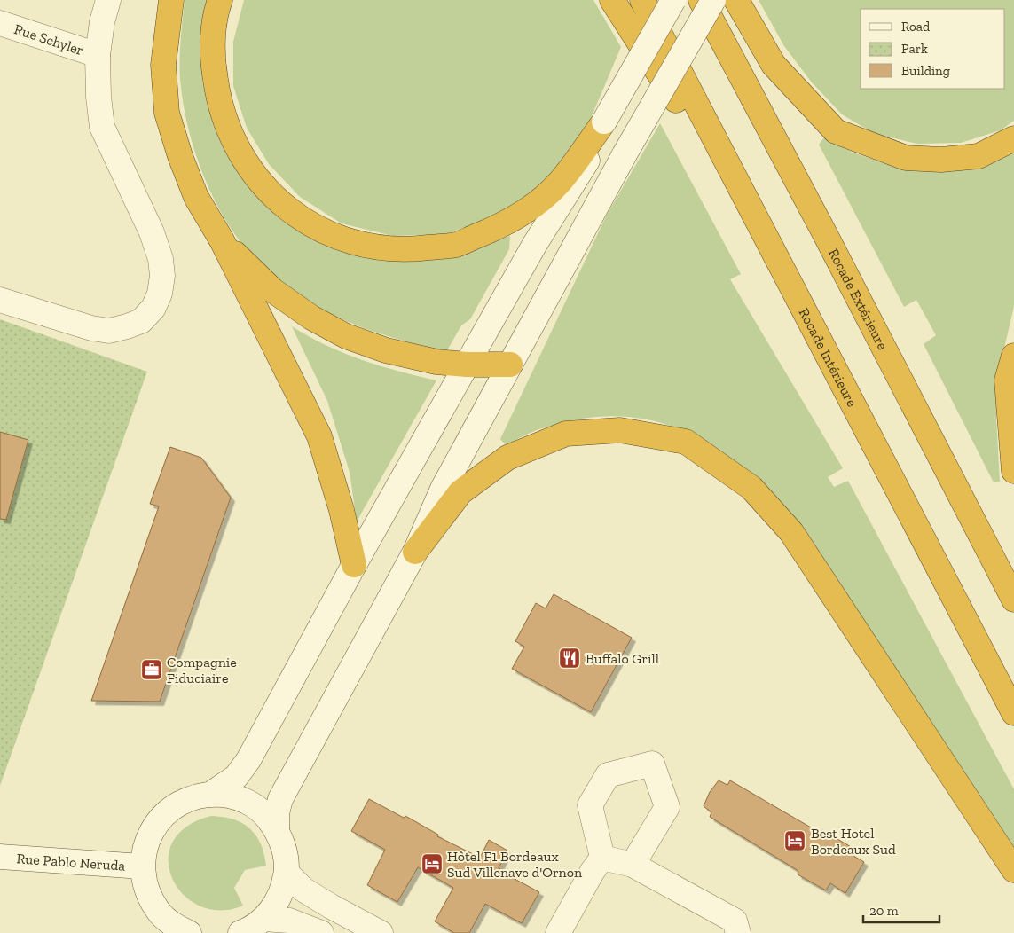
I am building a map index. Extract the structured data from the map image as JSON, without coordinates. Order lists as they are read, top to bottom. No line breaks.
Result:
{"streets":{"highway":["Rocade Extérieure","Rocade Intérieure"],"main road":["Rue Schyler","Rue Pablo Neruda"]},"places":{"restaurant":["Buffalo Grill"],"office":["Compagnie Fiduciaire"],"hotel":["Best Hotel Bordeaux Sud","Hôtel F1 Bordeaux Sud Villenave d'Ornon"]},"legend":["Road","Park","Building"],"scale_bar":"20 m"}
